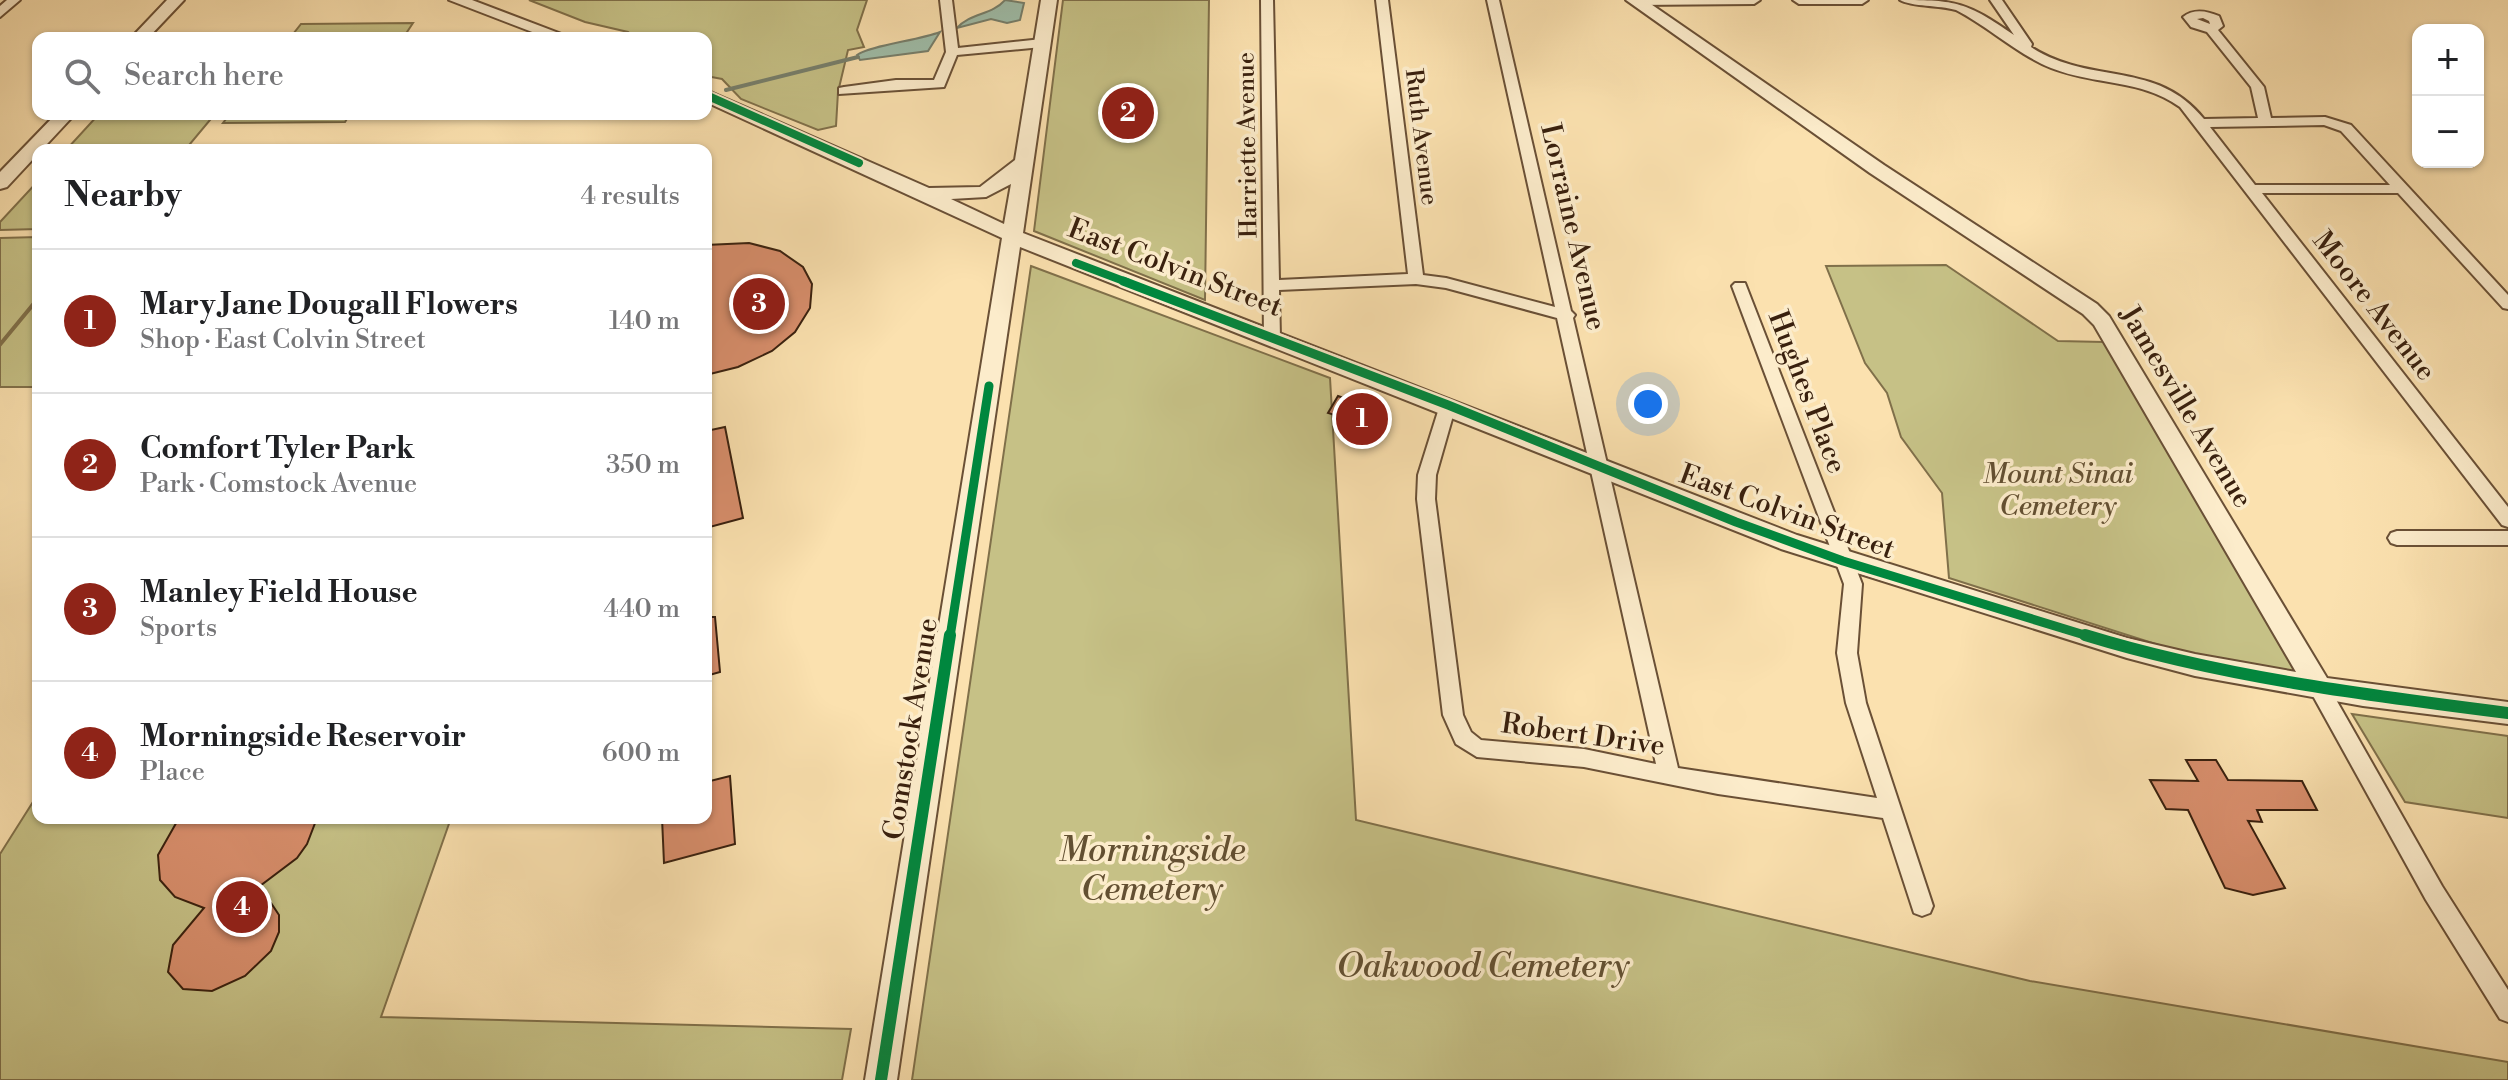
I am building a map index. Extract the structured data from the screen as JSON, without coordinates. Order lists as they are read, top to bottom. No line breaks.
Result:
{"streets":{"street":["Ruth Avenue","Harriette Avenue","Lorraine Avenue","East Colvin Street","Moore Avenue","Hughes Place","Jamesville Avenue","Comstock Avenue","Robert Drive"]},"crossings":[["Harriette Avenue","East Colvin Street"],["Lorraine Avenue","East Colvin Street"],["Lorraine Avenue","Robert Drive"],["East Colvin Street","Hughes Place"],["East Colvin Street","Jamesville Avenue"],["East Colvin Street","Comstock Avenue"],["East Colvin Street","Robert Drive"],["Hughes Place","Robert Drive"]],"parks":["Mount Sinai Cemetery","Morningside Cemetery","Oakwood Cemetery"],"page":{"map_buttons":["+","−"],"search":"Search here","pins":["2","3","1","4"],"heading":["Nearby","4 results"],"list":[{"mark":"1","name":"Mary Jane Dougall Flowers","note":"Shop · East Colvin Street","value":"140 m"},{"mark":"2","name":"Comfort Tyler Park","note":"Park · Comstock Avenue","value":"350 m"},{"mark":"3","name":"Manley Field House","note":"Sports","value":"440 m"},{"mark":"4","name":"Morningside Reservoir","note":"Place","value":"600 m"}]}}
